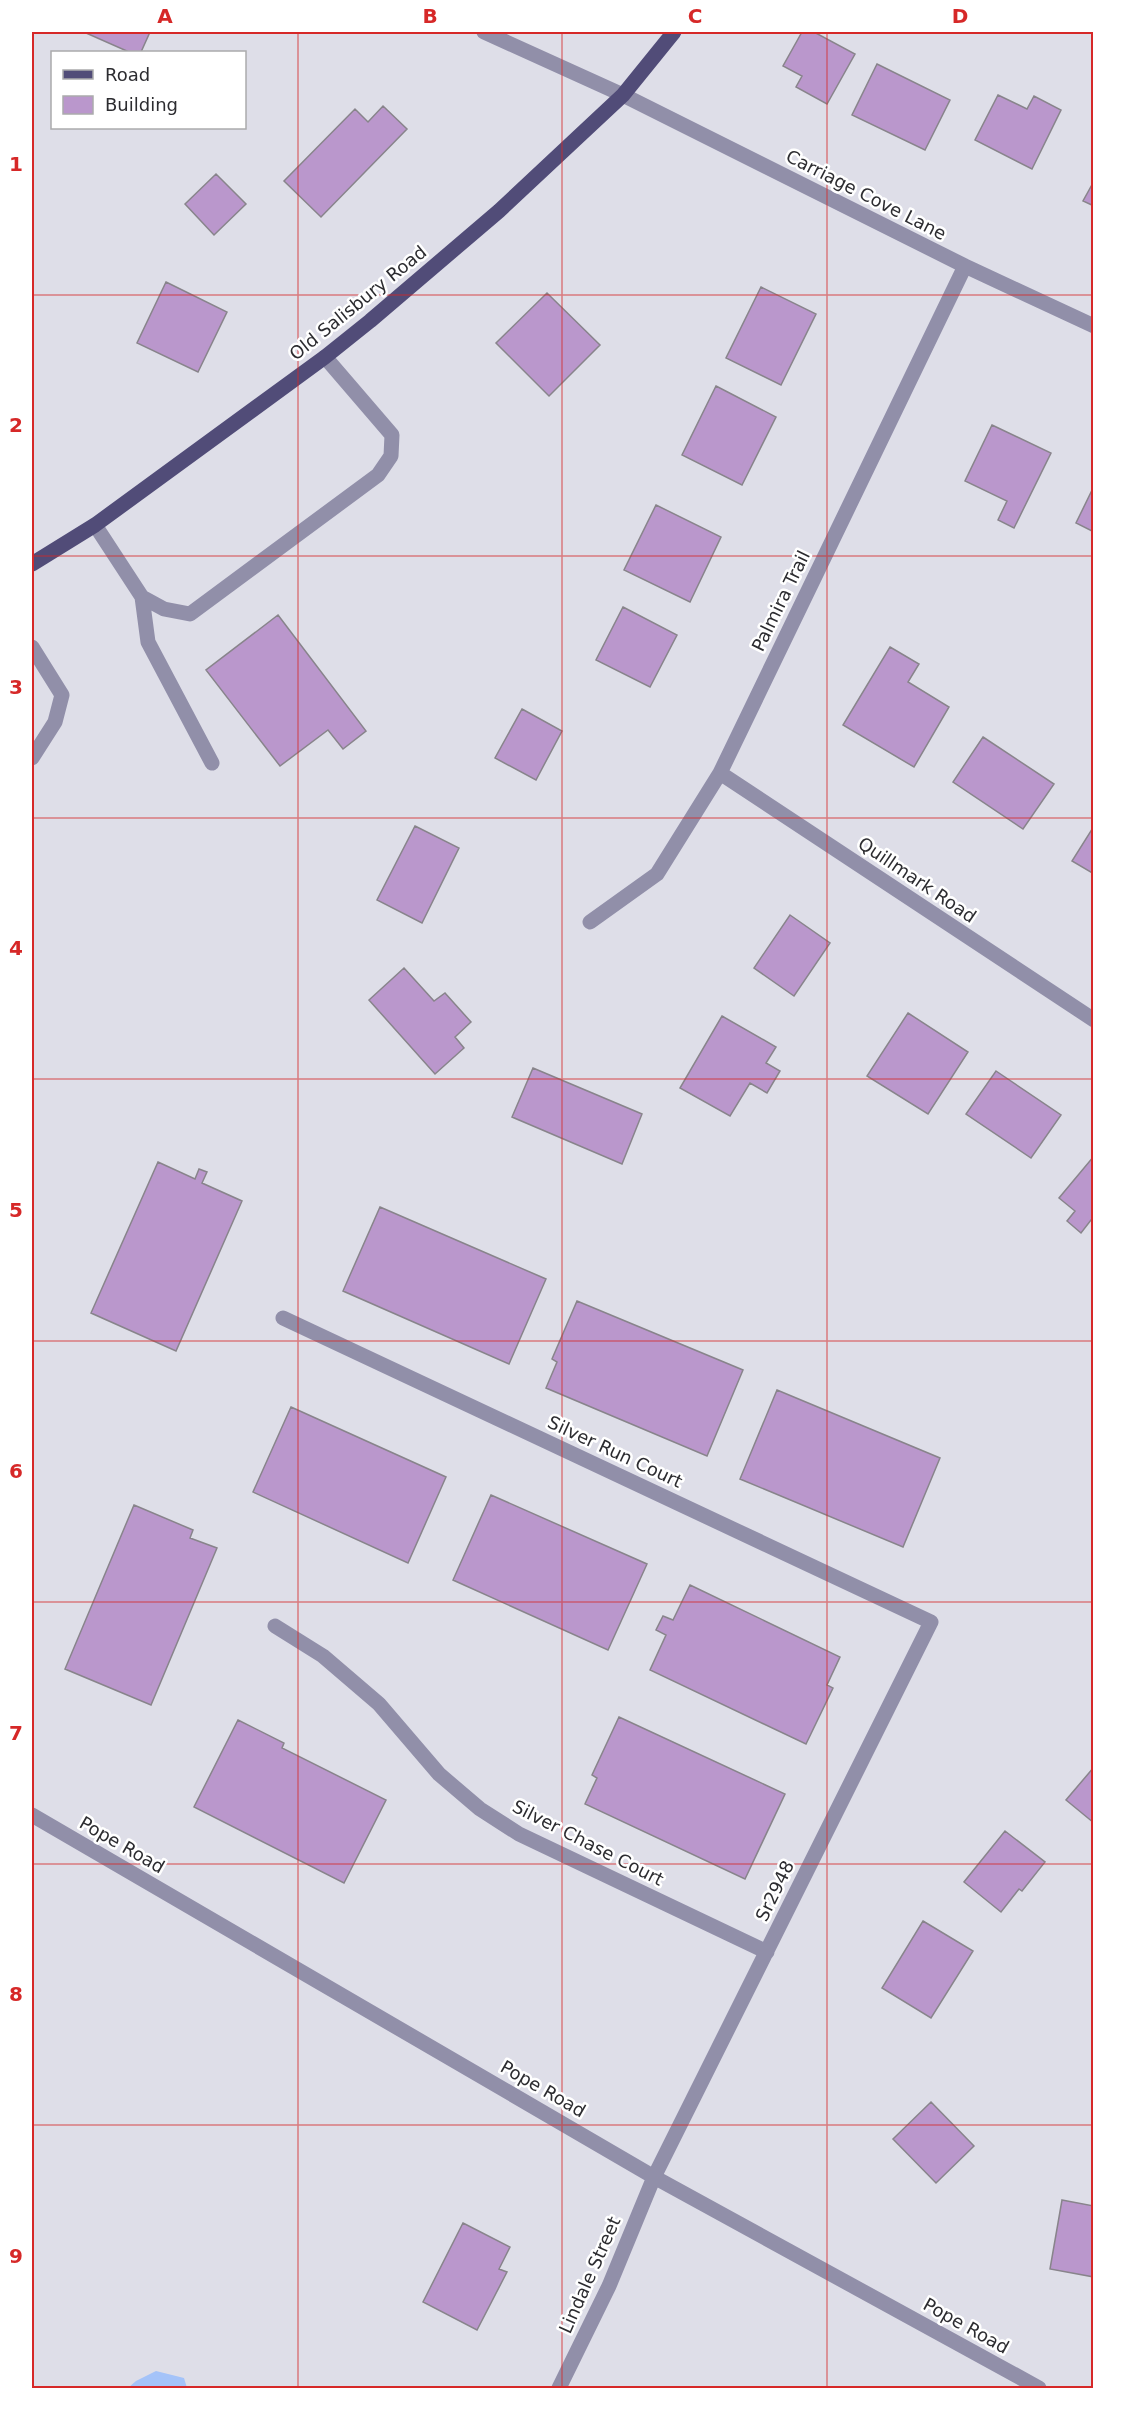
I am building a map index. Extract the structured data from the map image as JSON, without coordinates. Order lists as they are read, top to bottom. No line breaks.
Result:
{"streets":{"main road":["Old Salisbury Road"],"street":["Carriage Cove Lane","Palmira Trail","Quillmark Road","Silver Run Court","Silver Chase Court","Pope Road","Sr2948","Lindale Street"]},"crossings":[["Carriage Cove Lane","Old Salisbury Road"],["Carriage Cove Lane","Palmira Trail"],["Palmira Trail","Quillmark Road"],["Silver Run Court","Sr2948"],["Silver Chase Court","Sr2948"],["Pope Road","Sr2948"],["Pope Road","Lindale Street"],["Sr2948","Lindale Street"]],"legend":["Road","Building"],"grid":{"columns":["A","B","C","D"],"rows":["1","2","3","4","5","6","7","8","9"]}}
